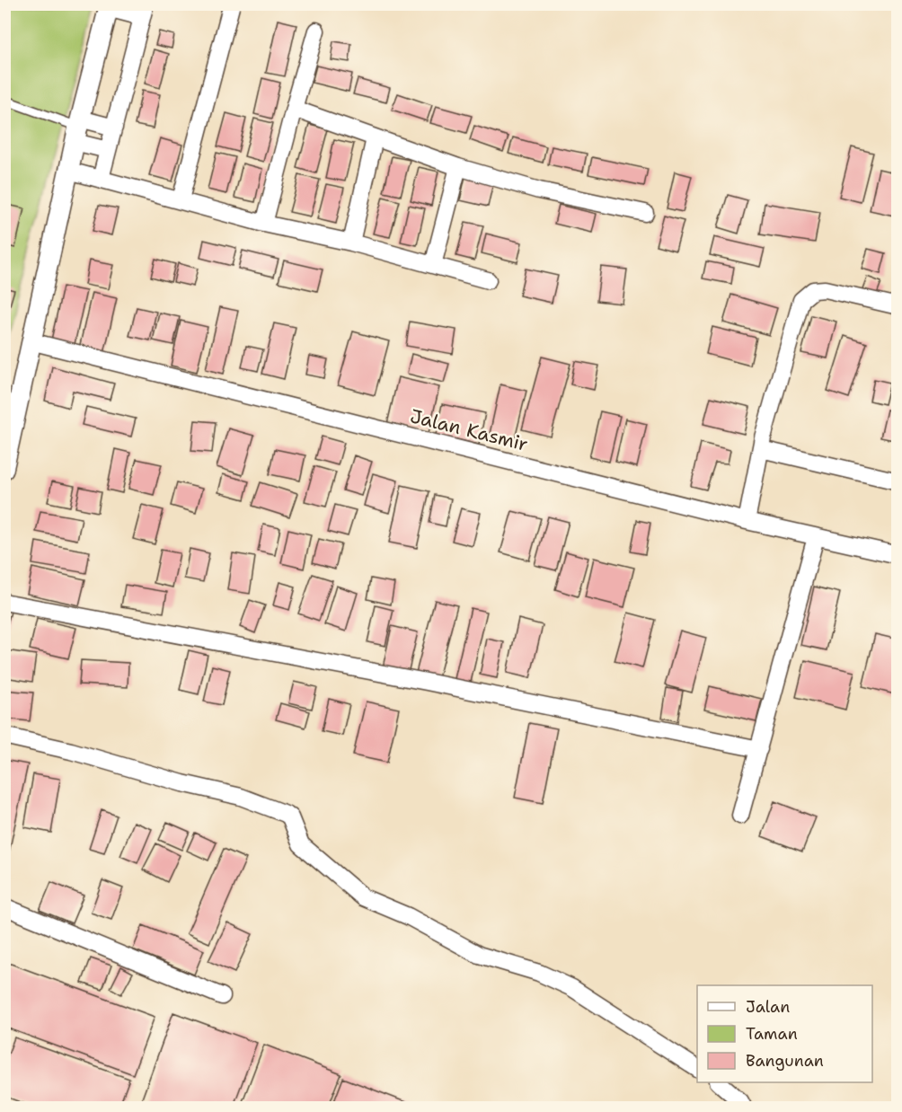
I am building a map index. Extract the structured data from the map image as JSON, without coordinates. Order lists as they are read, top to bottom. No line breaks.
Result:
{"streets":{"street":["Jalan Kasmir"]},"legend":["Jalan","Taman","Bangunan"]}
